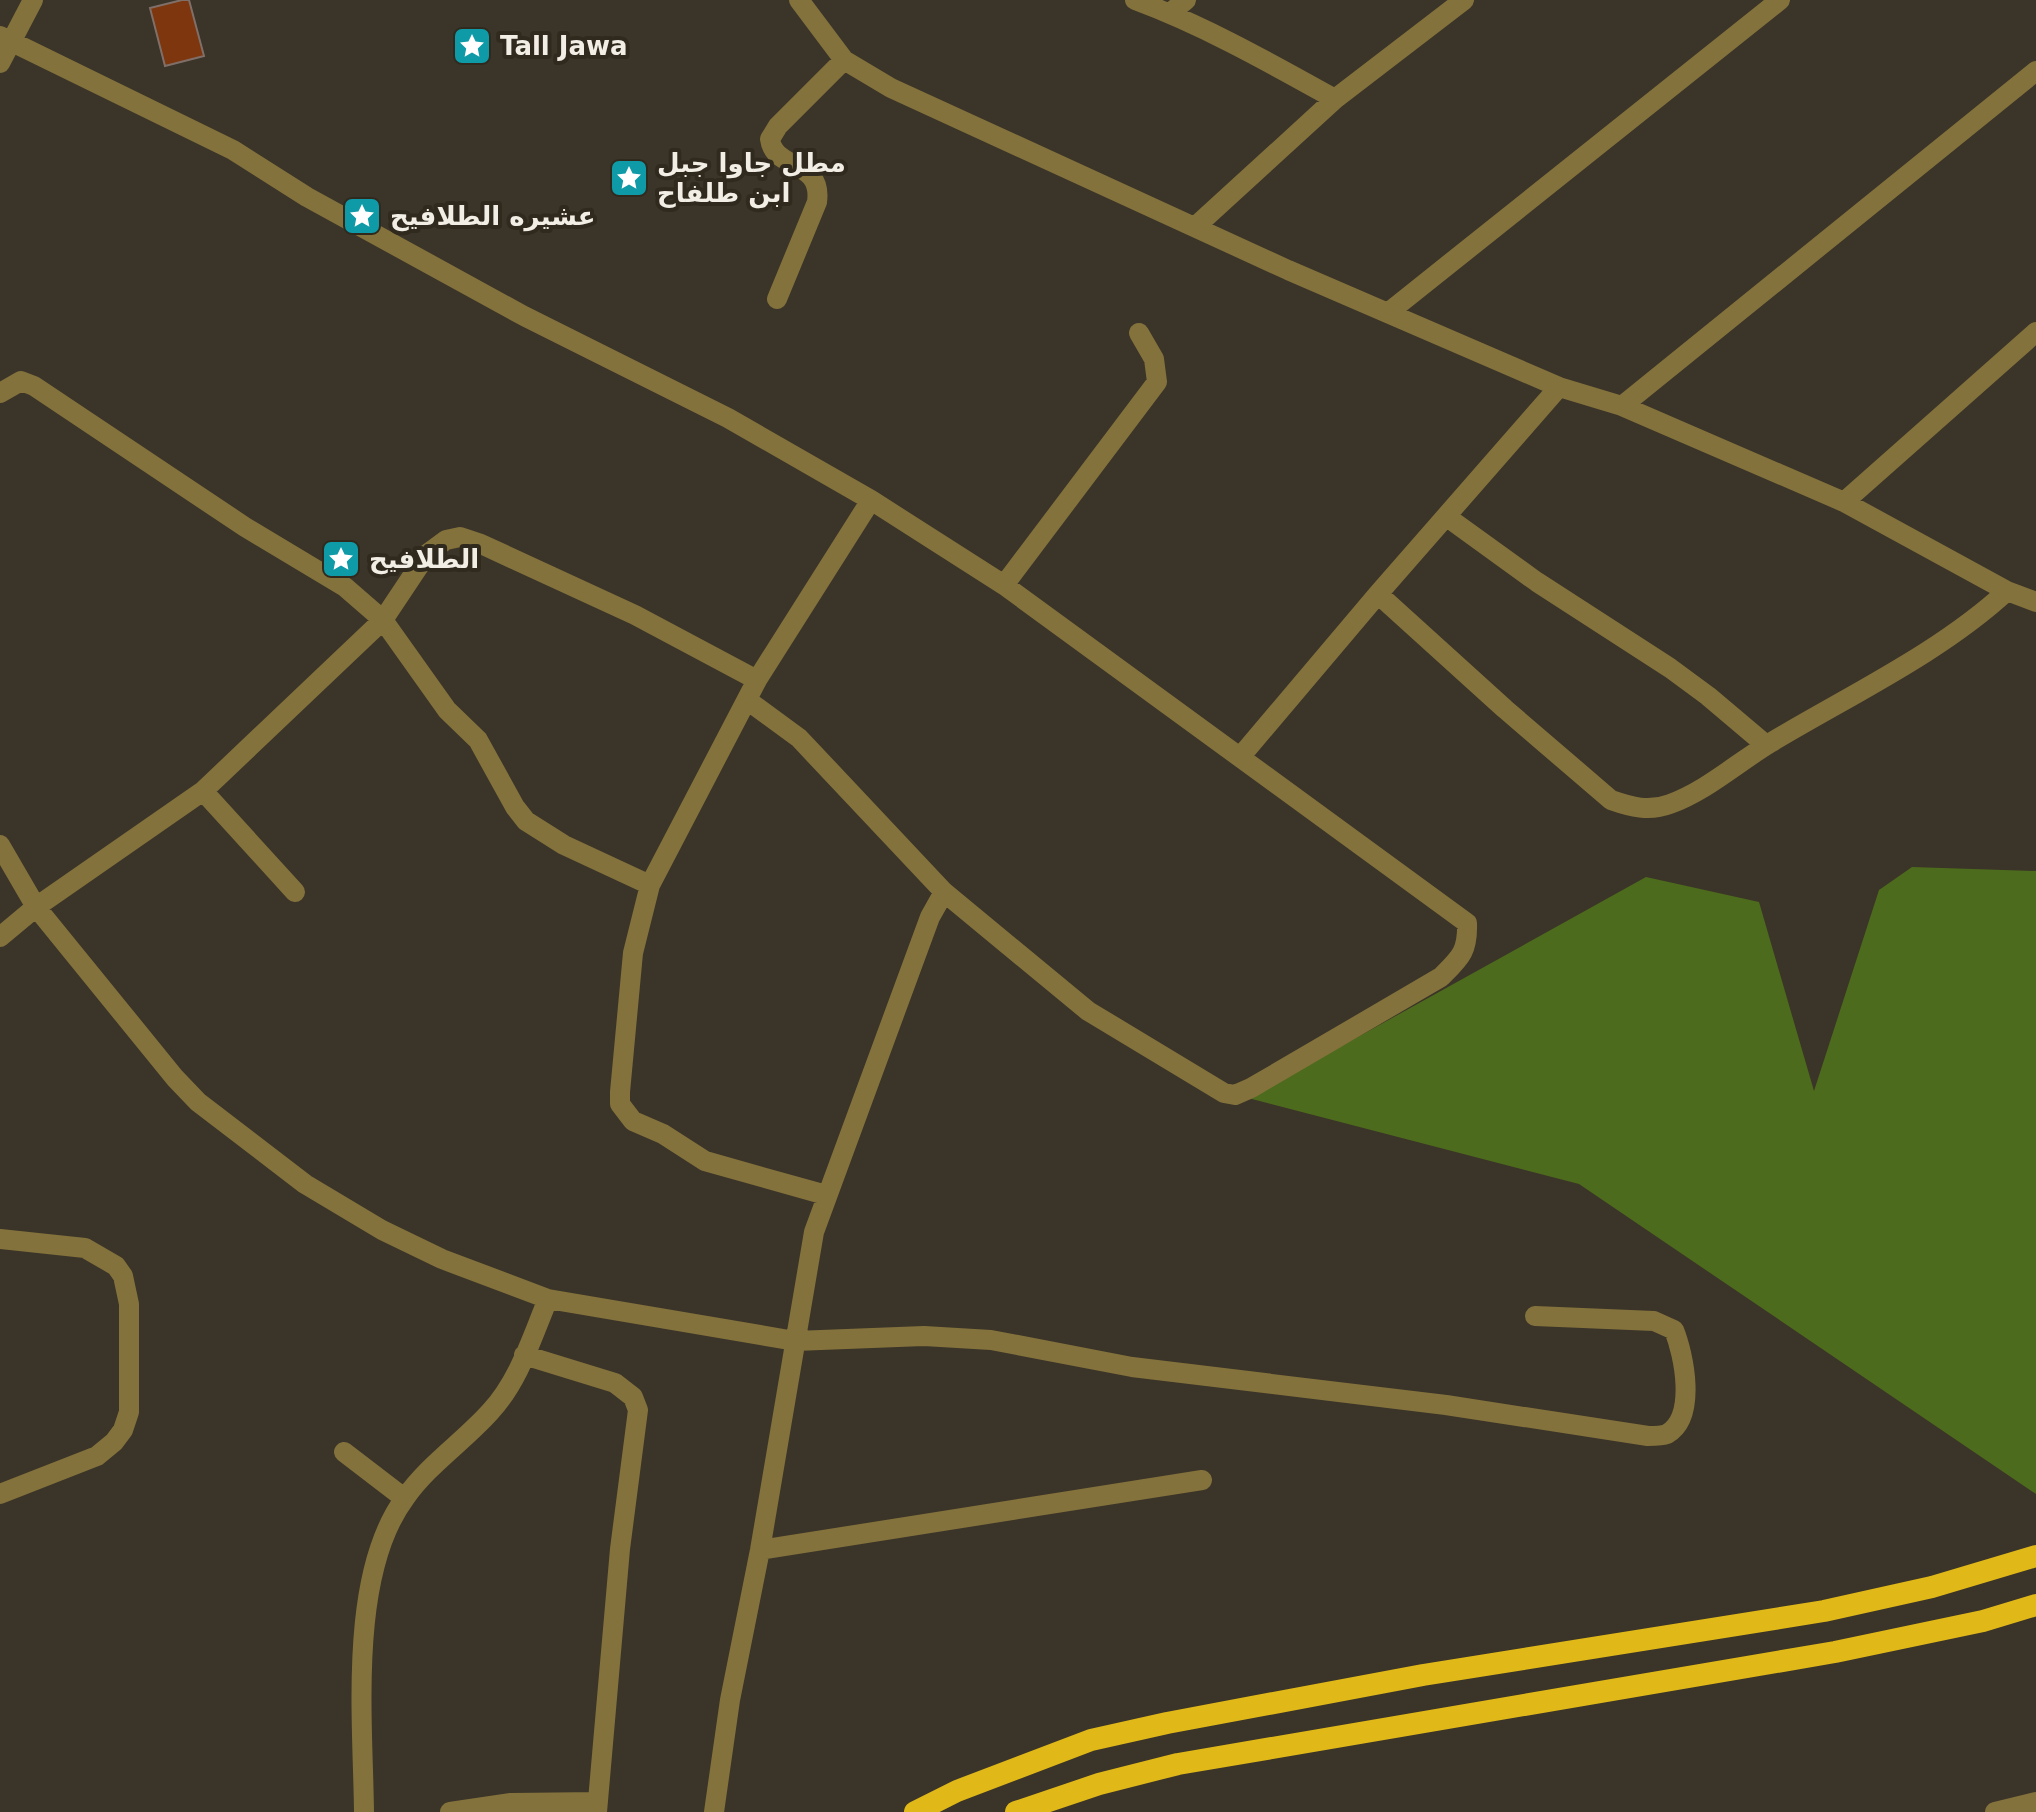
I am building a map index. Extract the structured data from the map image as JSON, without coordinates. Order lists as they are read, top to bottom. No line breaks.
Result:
{"places":{"place":["Tall Jawa","مطل جاوا جبل ابن طلفاح","عشيره الطلافيح","الطلافيح"]}}
